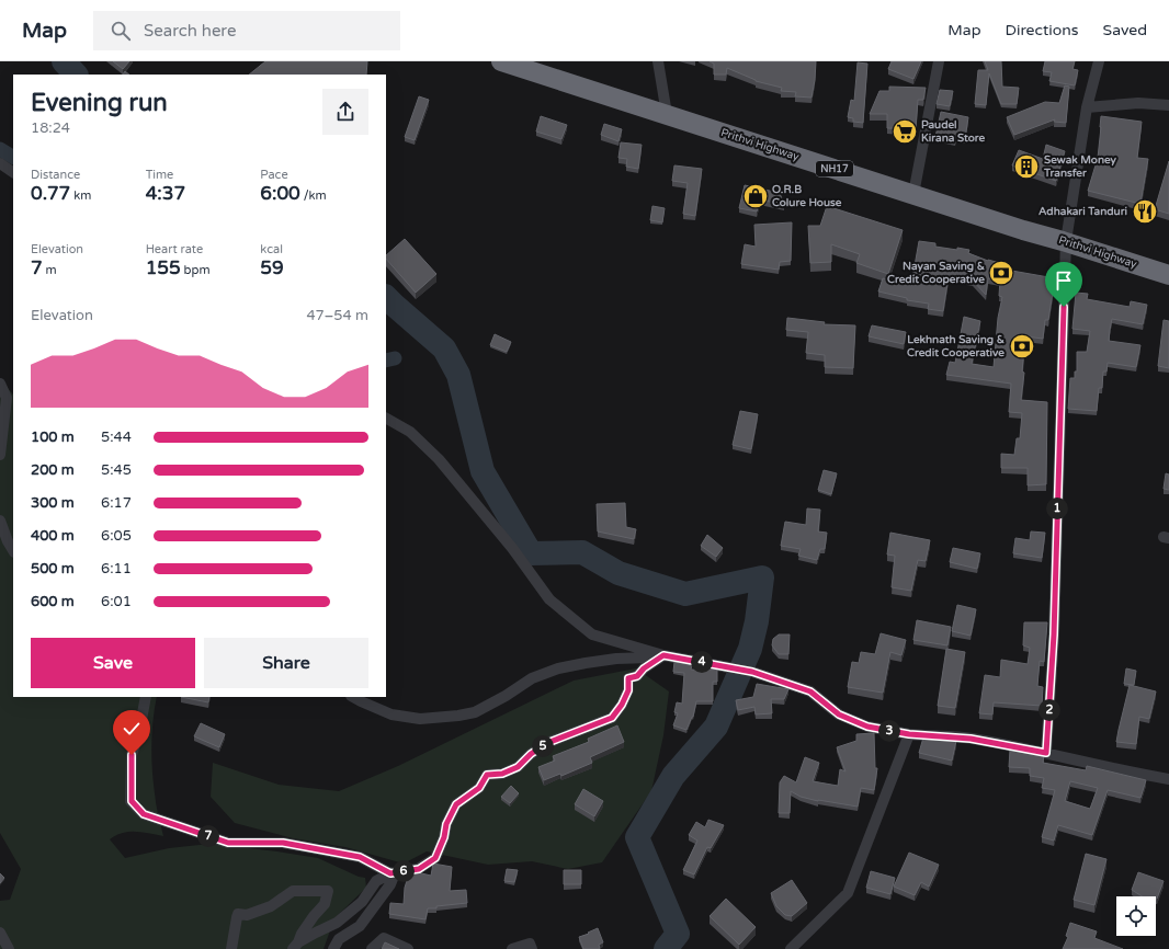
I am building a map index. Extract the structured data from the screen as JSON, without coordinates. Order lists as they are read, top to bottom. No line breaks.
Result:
{"streets":{"highway":["Prithvi Highway","NH17"]},"places":{"supermarket":["Paudel Kirana Store"],"building":["Sewak Money Transfer"],"shop":["O.R.B Colure House"],"restaurant":["Adhakari Tanduri"],"bank":["Nayan Saving & Credit Cooperative","Lekhnath Saving & Credit Cooperative"]},"page":{"header":"Map","search":"Search here","nav":["Map","Directions","Saved"],"heading":["Evening run","18:24"],"stats":[["Distance","0.77 km"],["Time","4:37"],["Pace","6:00 /km"],["Elevation","7 m"],["Heart rate","155 bpm"],["kcal","59"]],"chart":["Elevation","47–54 m"],"list":[{"name":"100 m","note":"5:44"},{"name":"200 m","note":"5:45"},{"name":"300 m","note":"6:17"},{"name":"400 m","note":"6:05"},{"name":"500 m","note":"6:11"},{"name":"600 m","note":"6:01"}],"pins":["1","4","2","3","5","7","6"],"buttons":["Save","Share"]}}
